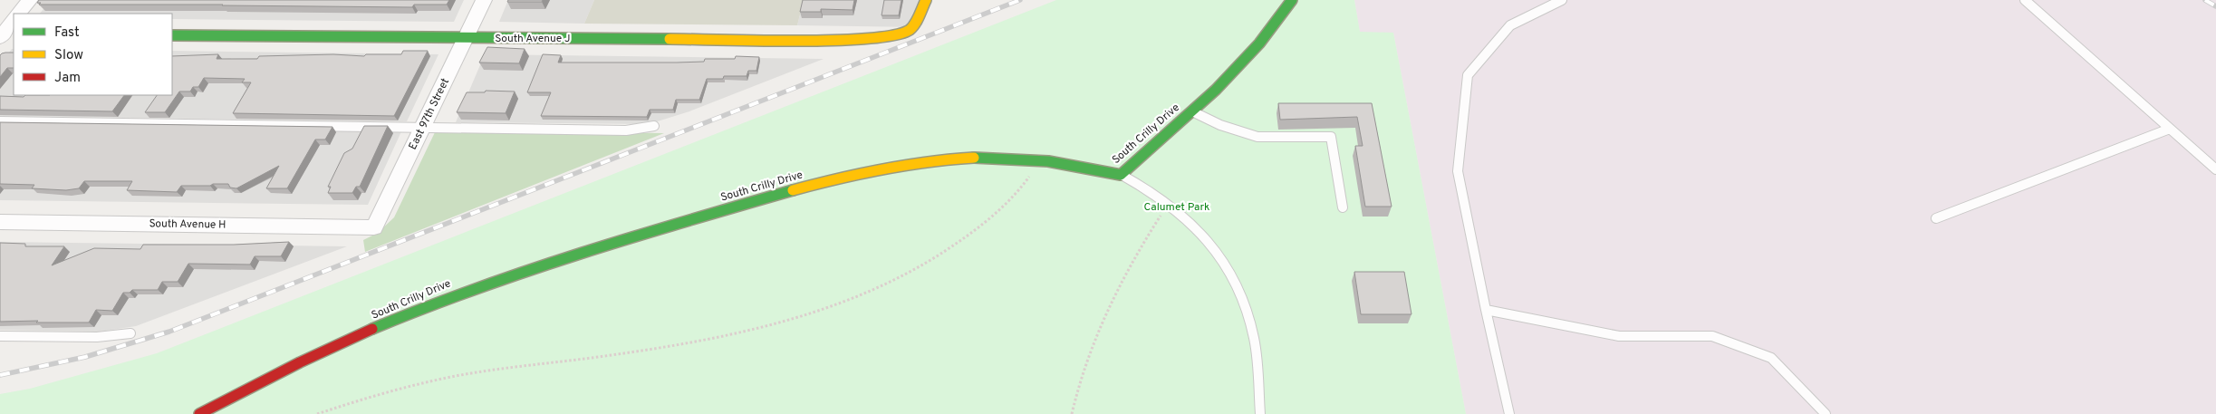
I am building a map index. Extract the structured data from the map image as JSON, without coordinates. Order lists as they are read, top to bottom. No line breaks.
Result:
{"streets":{"street":["South Avenue J","East 97th Street","South Crilly Drive","South Avenue H"]},"crossings":[["South Avenue J","East 97th Street"],["East 97th Street","South Avenue H"]],"parks":["Calumet Park"],"legend":["Fast","Slow","Jam"]}
